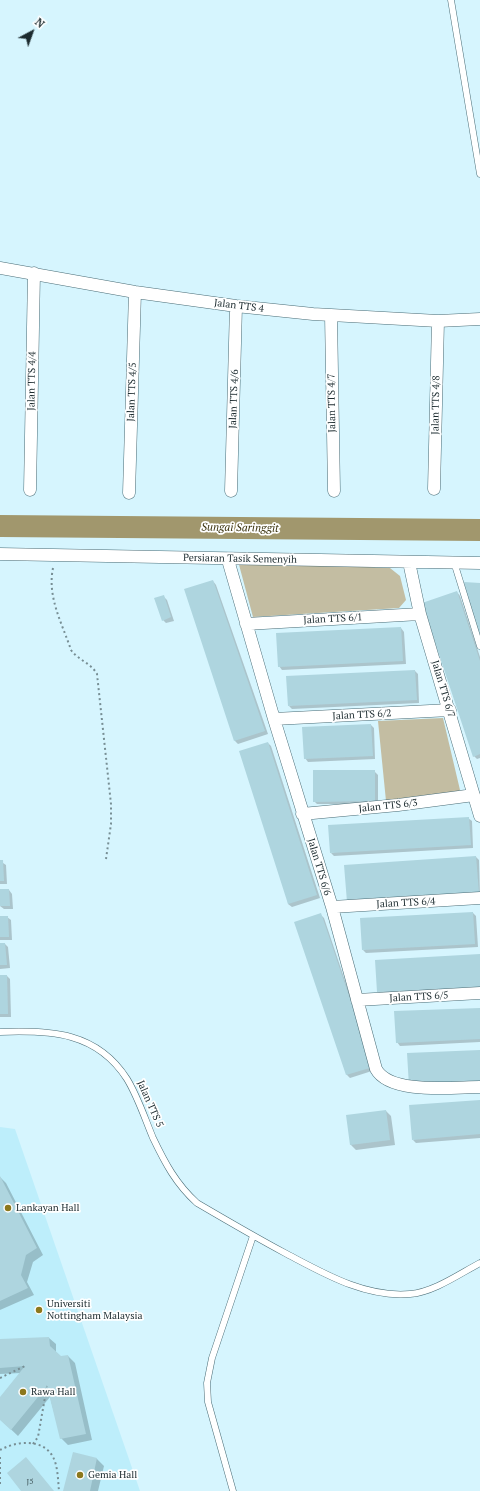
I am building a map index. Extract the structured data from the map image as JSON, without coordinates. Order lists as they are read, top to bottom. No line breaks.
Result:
{"streets":{"street":["Jalan TTS 4","Jalan TTS 4/4","Jalan TTS 4/5","Jalan TTS 4/6","Jalan TTS 4/7","Jalan TTS 4/8","Persiaran Tasik Semenyih","Jalan TTS 6/1","Jalan TTS 6/7","Jalan TTS 6/2","Jalan TTS 6/3","Jalan TTS 6/6","Jalan TTS 6/4","Jalan TTS 6/5"],"lane":["Jalan TTS 5"]},"crossings":[["Jalan TTS 4","Jalan TTS 4/4"],["Jalan TTS 4","Jalan TTS 4/5"],["Jalan TTS 4","Jalan TTS 4/6"],["Jalan TTS 4","Jalan TTS 4/7"],["Jalan TTS 4","Jalan TTS 4/8"],["Persiaran Tasik Semenyih","Jalan TTS 6/7"],["Persiaran Tasik Semenyih","Jalan TTS 6/6"],["Jalan TTS 6/1","Jalan TTS 6/7"],["Jalan TTS 6/1","Jalan TTS 6/6"],["Jalan TTS 6/7","Jalan TTS 6/2"],["Jalan TTS 6/7","Jalan TTS 6/3"],["Jalan TTS 6/2","Jalan TTS 6/6"],["Jalan TTS 6/3","Jalan TTS 6/6"],["Jalan TTS 6/6","Jalan TTS 6/4"],["Jalan TTS 6/6","Jalan TTS 6/5"]],"water":["Sungai Saringgit"],"places":["Lankayan Hall","Universiti Nottingham Malaysia","Rawa Hall","Gemia Hall"],"house_numbers":["J5"],"north":"top right"}
